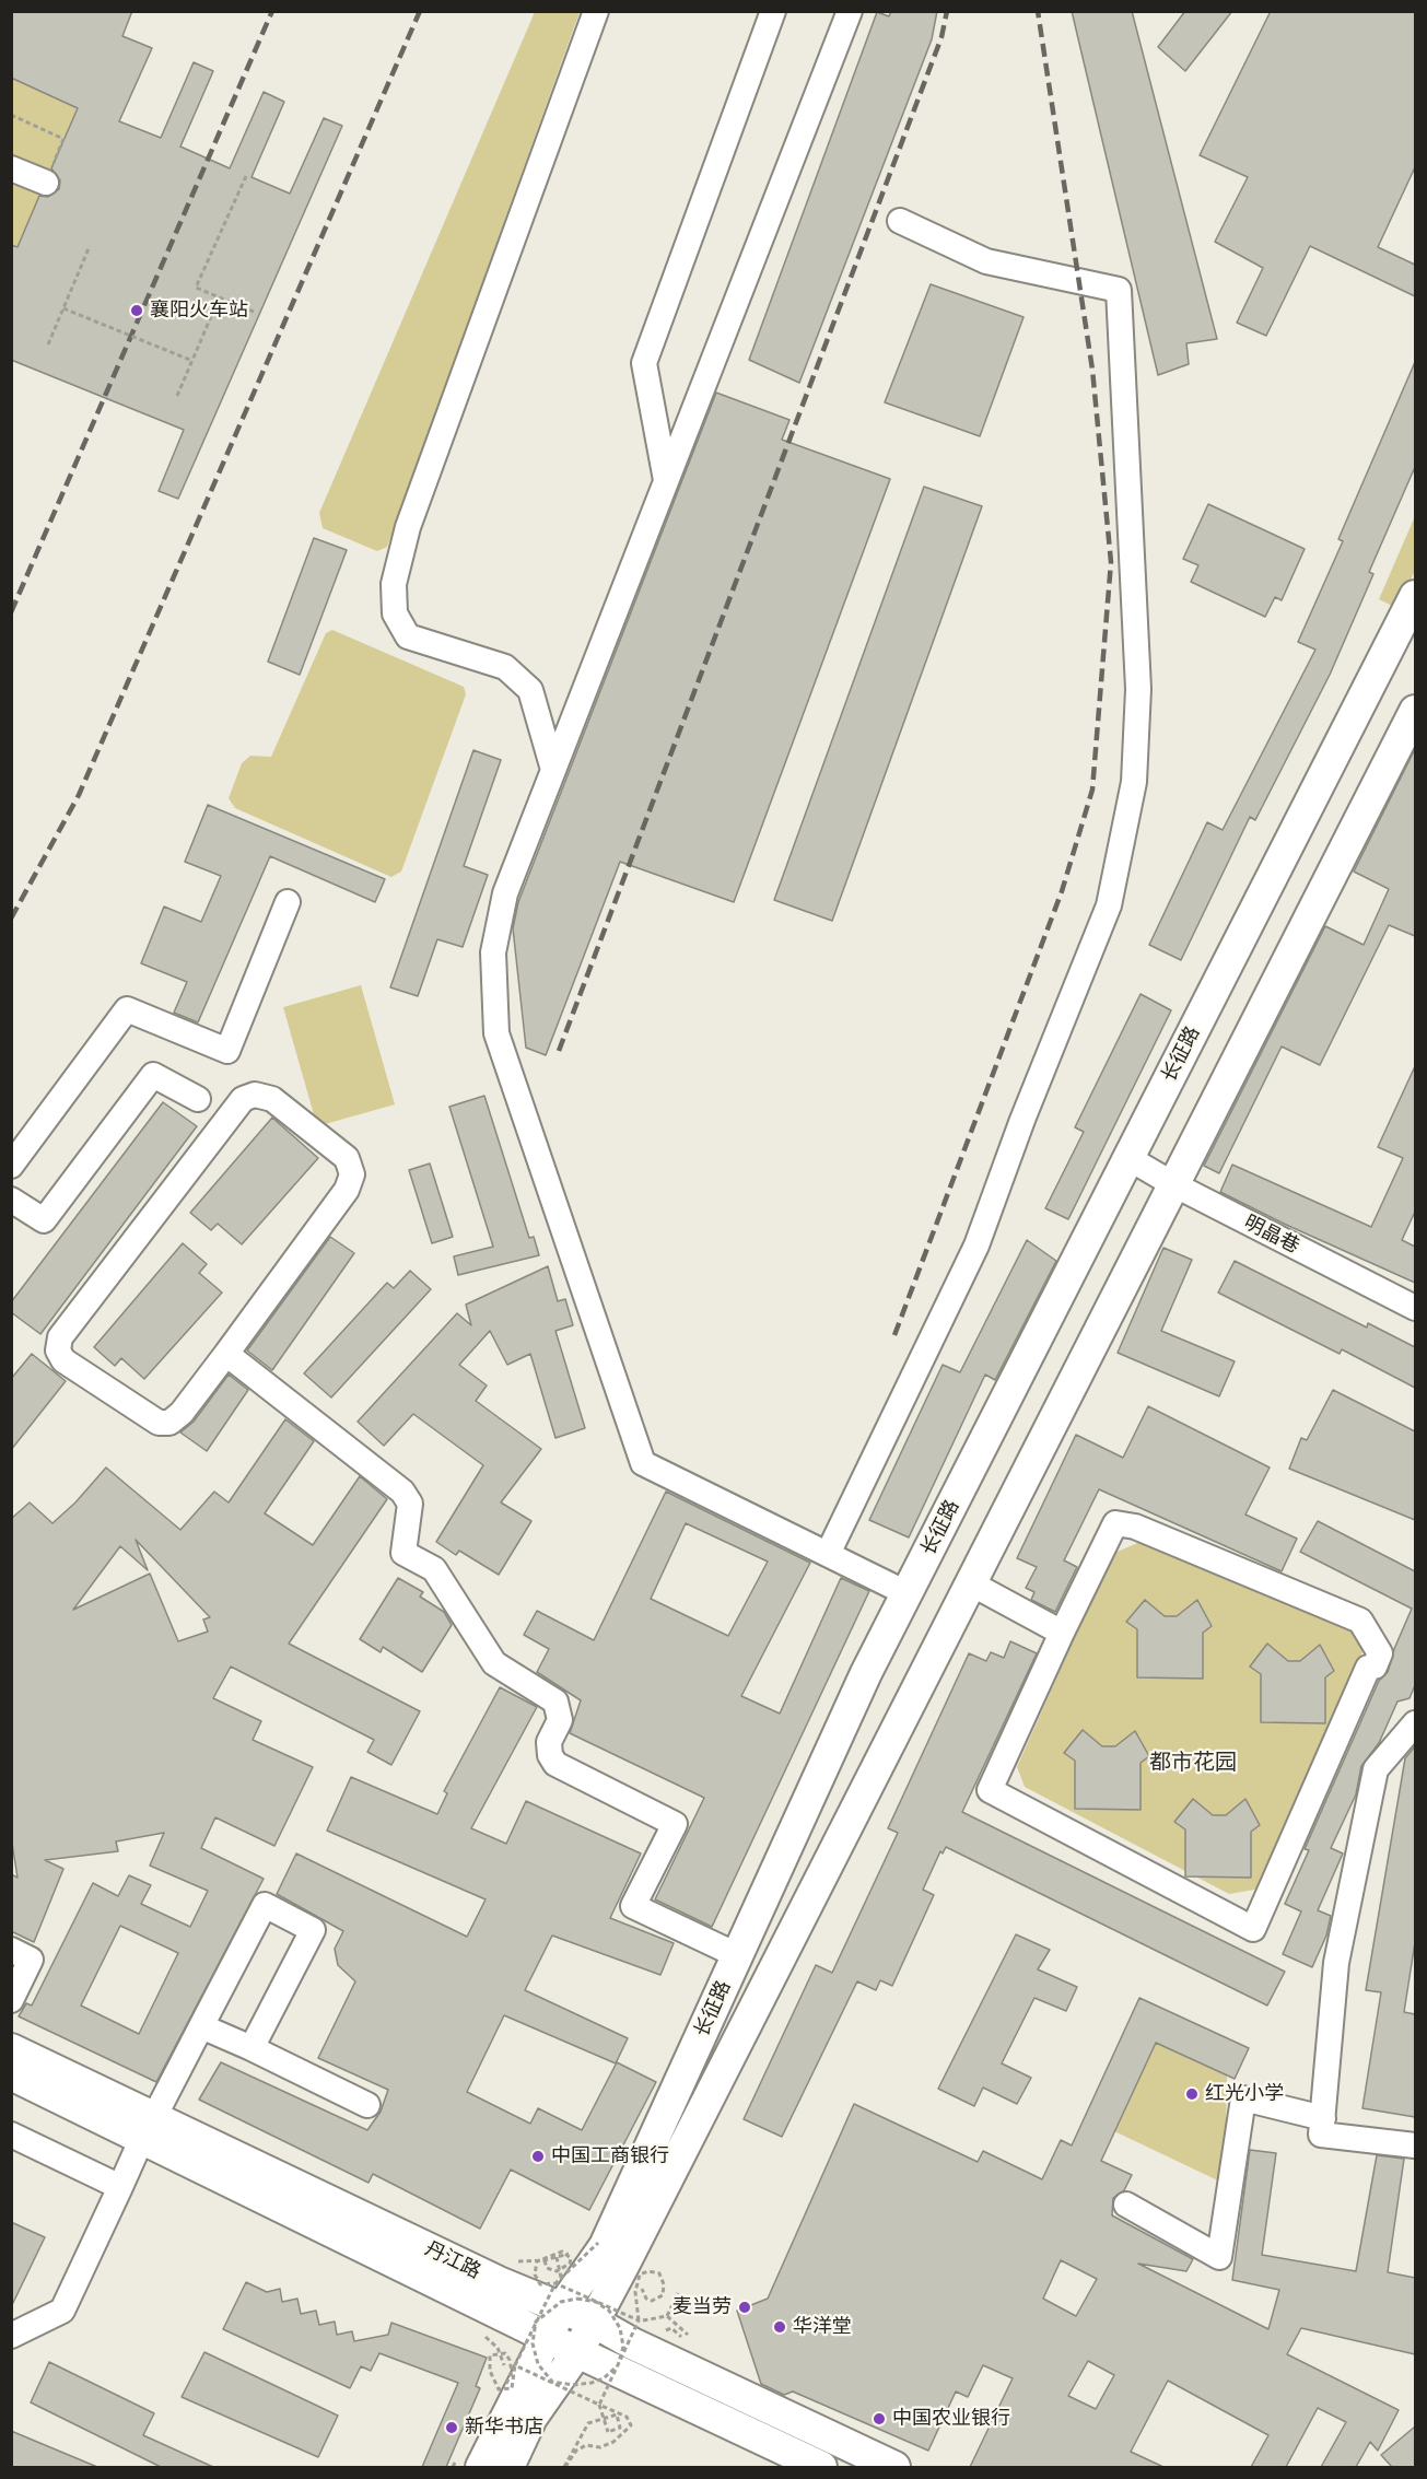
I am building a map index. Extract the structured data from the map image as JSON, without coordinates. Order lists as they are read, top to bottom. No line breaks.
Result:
{"streets":{"main road":["长征路","丹江路"],"street":["明晶巷"]},"crossings":[["长征路","明晶巷"],["长征路","丹江路"]],"districts":["都市花园"],"places":["襄阳火车站","红光小学","中国工商银行","麦当劳","华洋堂","中国农业银行","新华书店"]}
